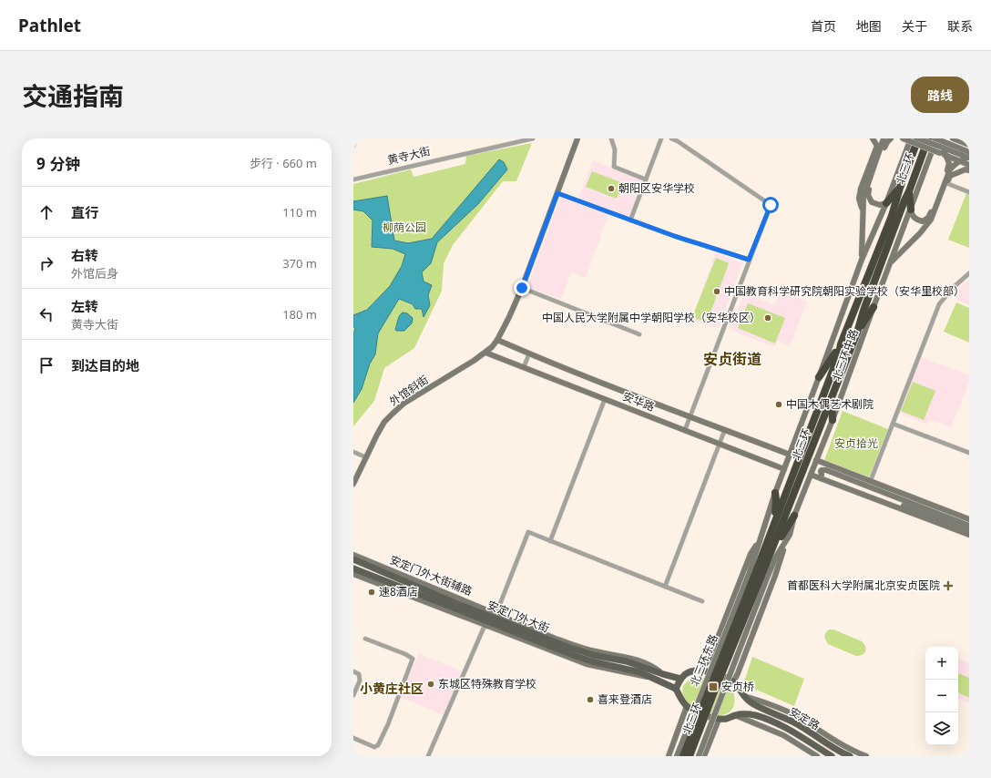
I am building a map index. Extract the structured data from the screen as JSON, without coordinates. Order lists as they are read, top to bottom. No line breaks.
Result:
{"streets":{"highway":["北三环"],"main road":["安定门外大街","安定路"],"street":["黄寺大街","北三环中路","外馆斜街","安华路","安定门外大街辅路","北三环东路"]},"crossings":[["北三环","北三环中路"],["北三环","北三环东路"],["北三环中路","安华路"],["北三环中路","北三环东路"],["外馆斜街","安华路"],["安定门外大街辅路","安定门外大街"]],"districts":["安贞街道","小黄庄社区"],"parks":["柳荫公园","安贞拾光"],"places":{"other":["朝阳区安华学校","中国教育科学研究院朝阳实验学校（安华里校部）","中国人民大学附属中学朝阳学校（安华校区）","中国木偶艺术剧院","速8酒店","东城区特殊教育学校","喜来登酒店"],"health":["首都医科大学附属北京安贞医院"],"transit":["安贞桥"]},"page":{"header":"Pathlet","nav":["首页","地图","关于","联系"],"title":"交通指南","buttons":"路线","heading":["9 分钟","步行 · 660 m"],"list":[["直行","110 m"],["右转","外馆后身","370 m"],["左转","黄寺大街","180 m"],"到达目的地"],"map_buttons":["+","−"]}}
